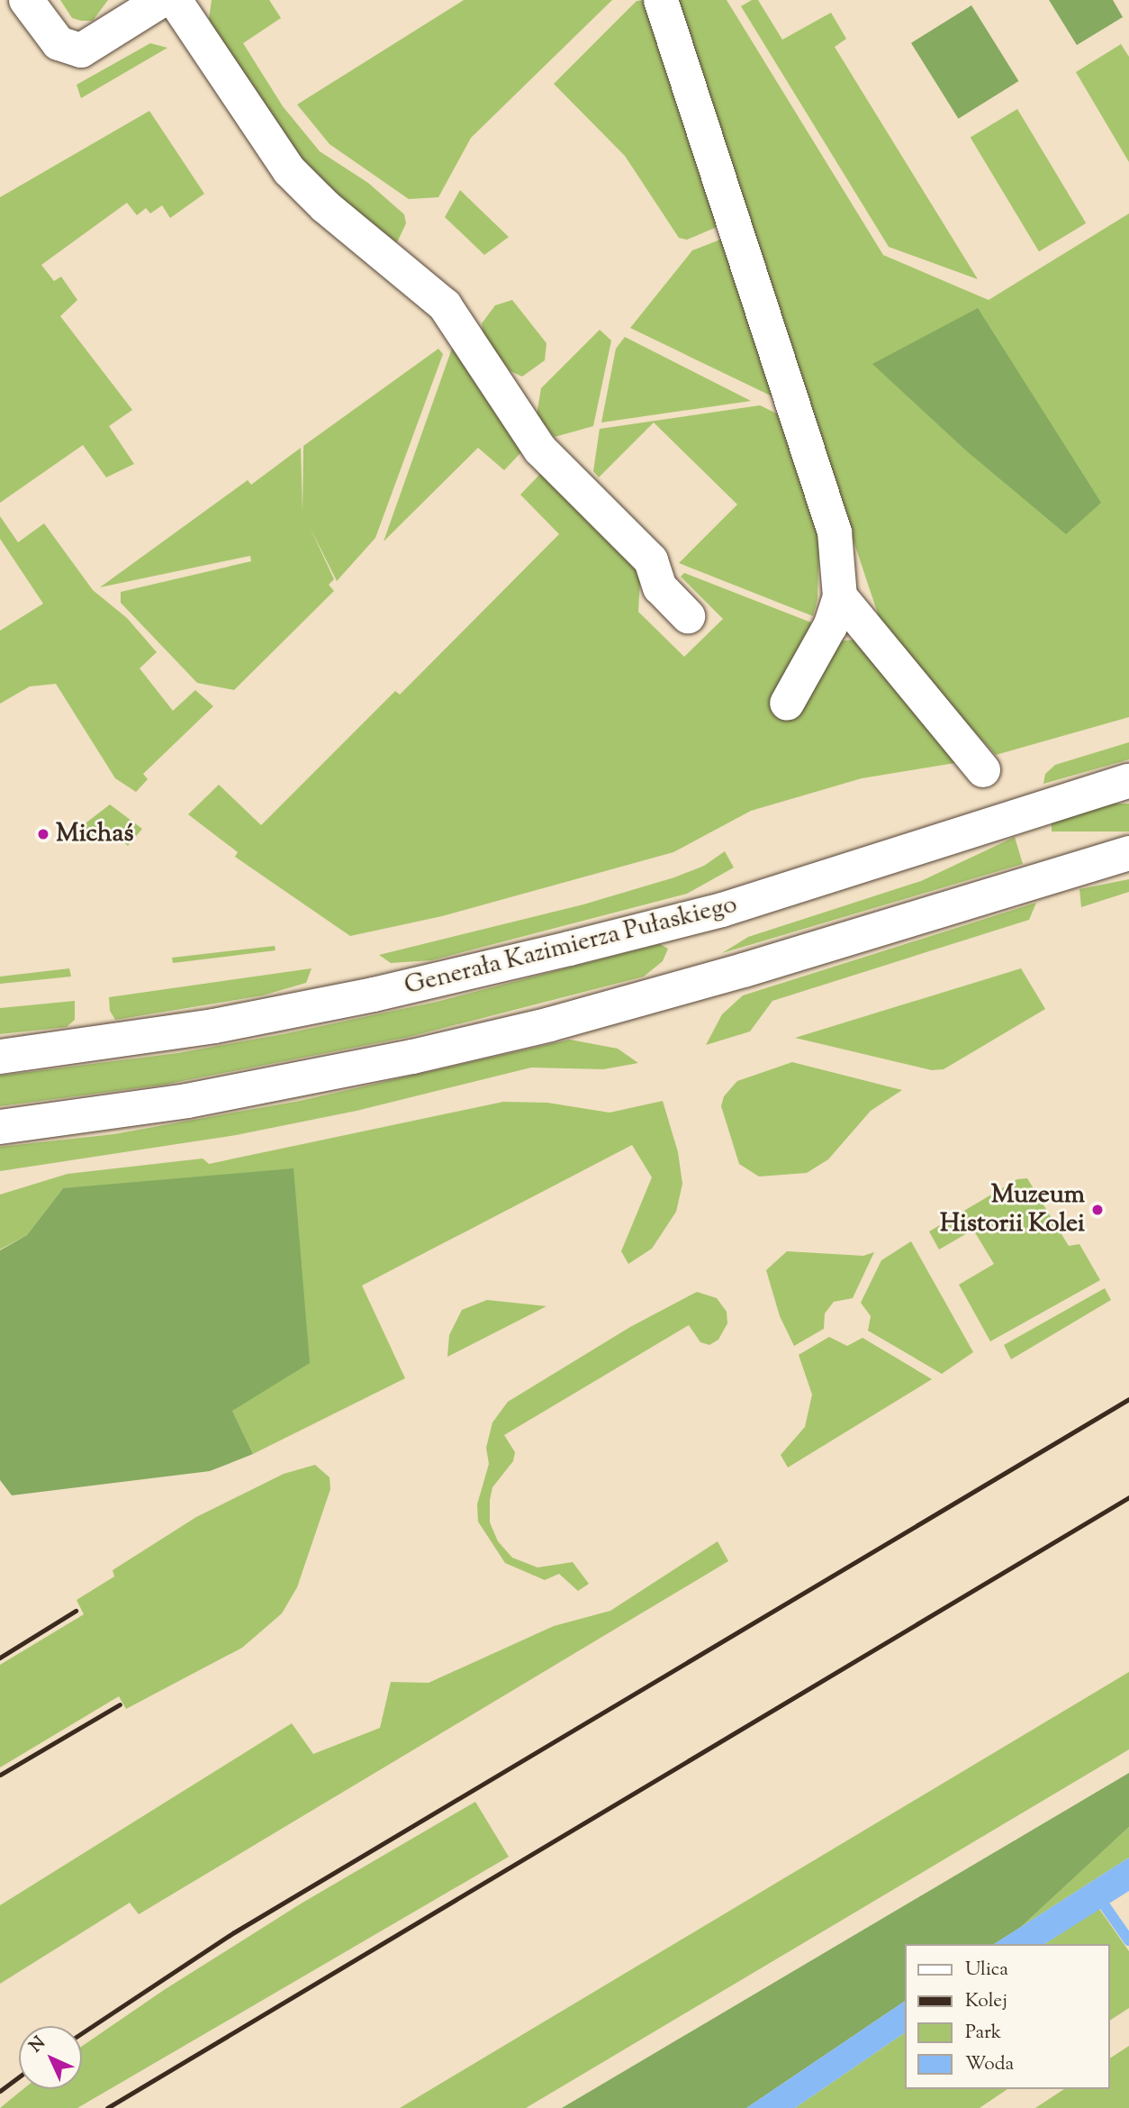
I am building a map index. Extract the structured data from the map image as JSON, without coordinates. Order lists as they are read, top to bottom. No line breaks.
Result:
{"streets":{"main road":["Generała Kazimierza Pułaskiego"]},"places":["Michaś","Muzeum Historii Kolei"],"legend":["Ulica","Kolej","Park","Woda"],"north":"top left"}
